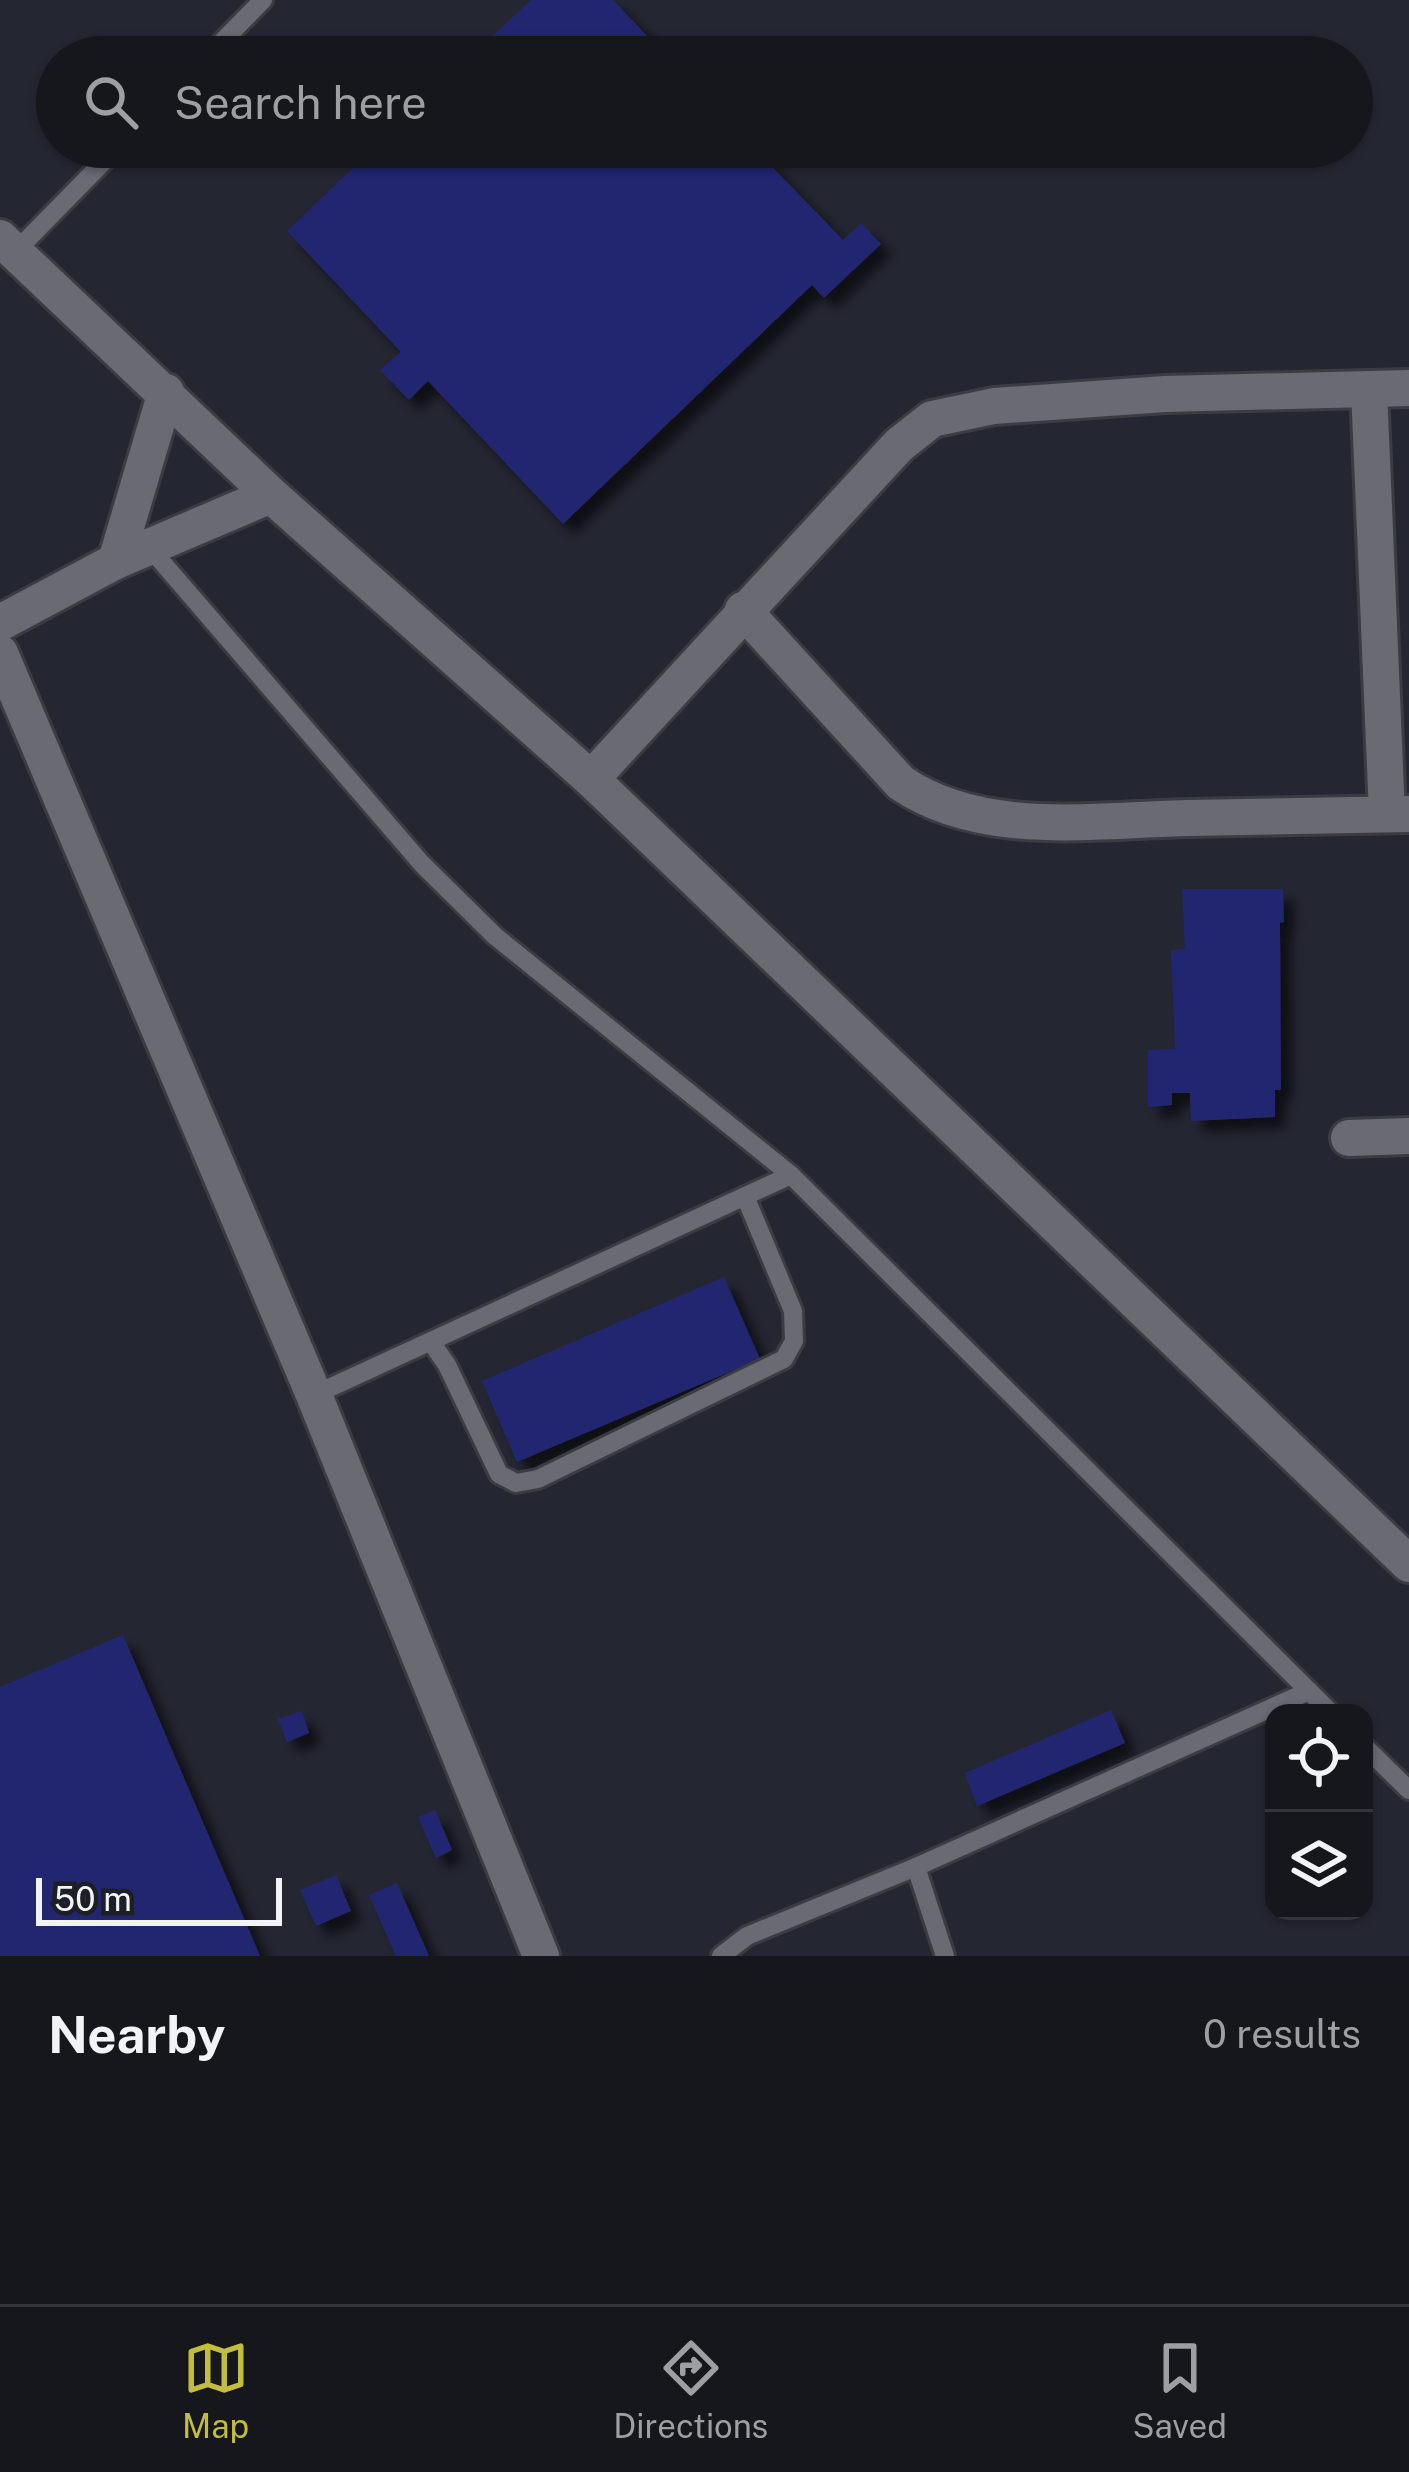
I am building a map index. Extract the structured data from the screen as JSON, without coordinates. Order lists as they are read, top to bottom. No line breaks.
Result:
{"scale_bar":"50 m","page":{"search":"Search here","scale":"50 m","heading":["Nearby","0 results"],"nav":["Map","Directions","Saved"]}}
